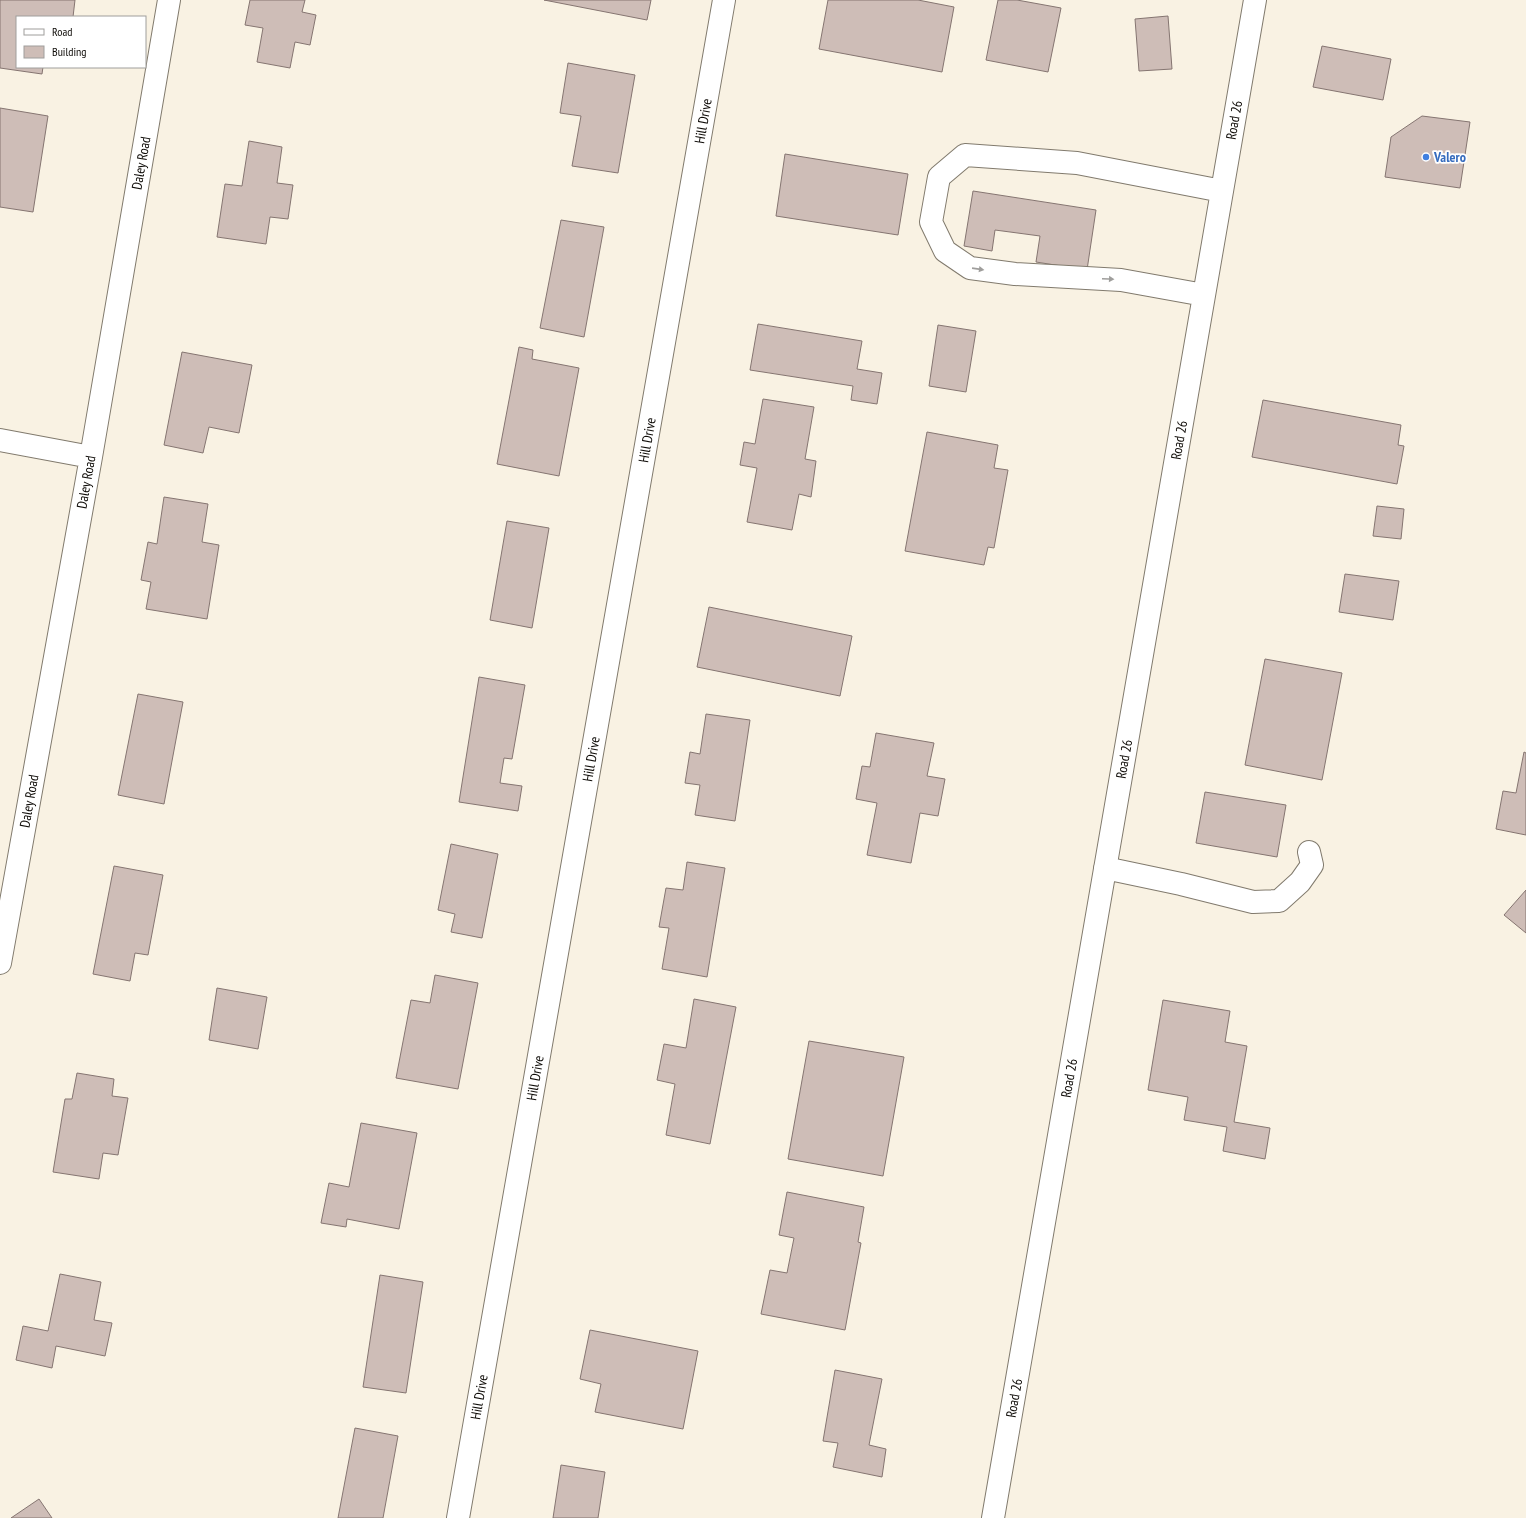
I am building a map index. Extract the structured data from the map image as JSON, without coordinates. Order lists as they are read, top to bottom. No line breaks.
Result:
{"streets":{"street":["Road 26","Hill Drive","Daley Road"]},"places":["Valero"],"legend":["Road","Building"]}
